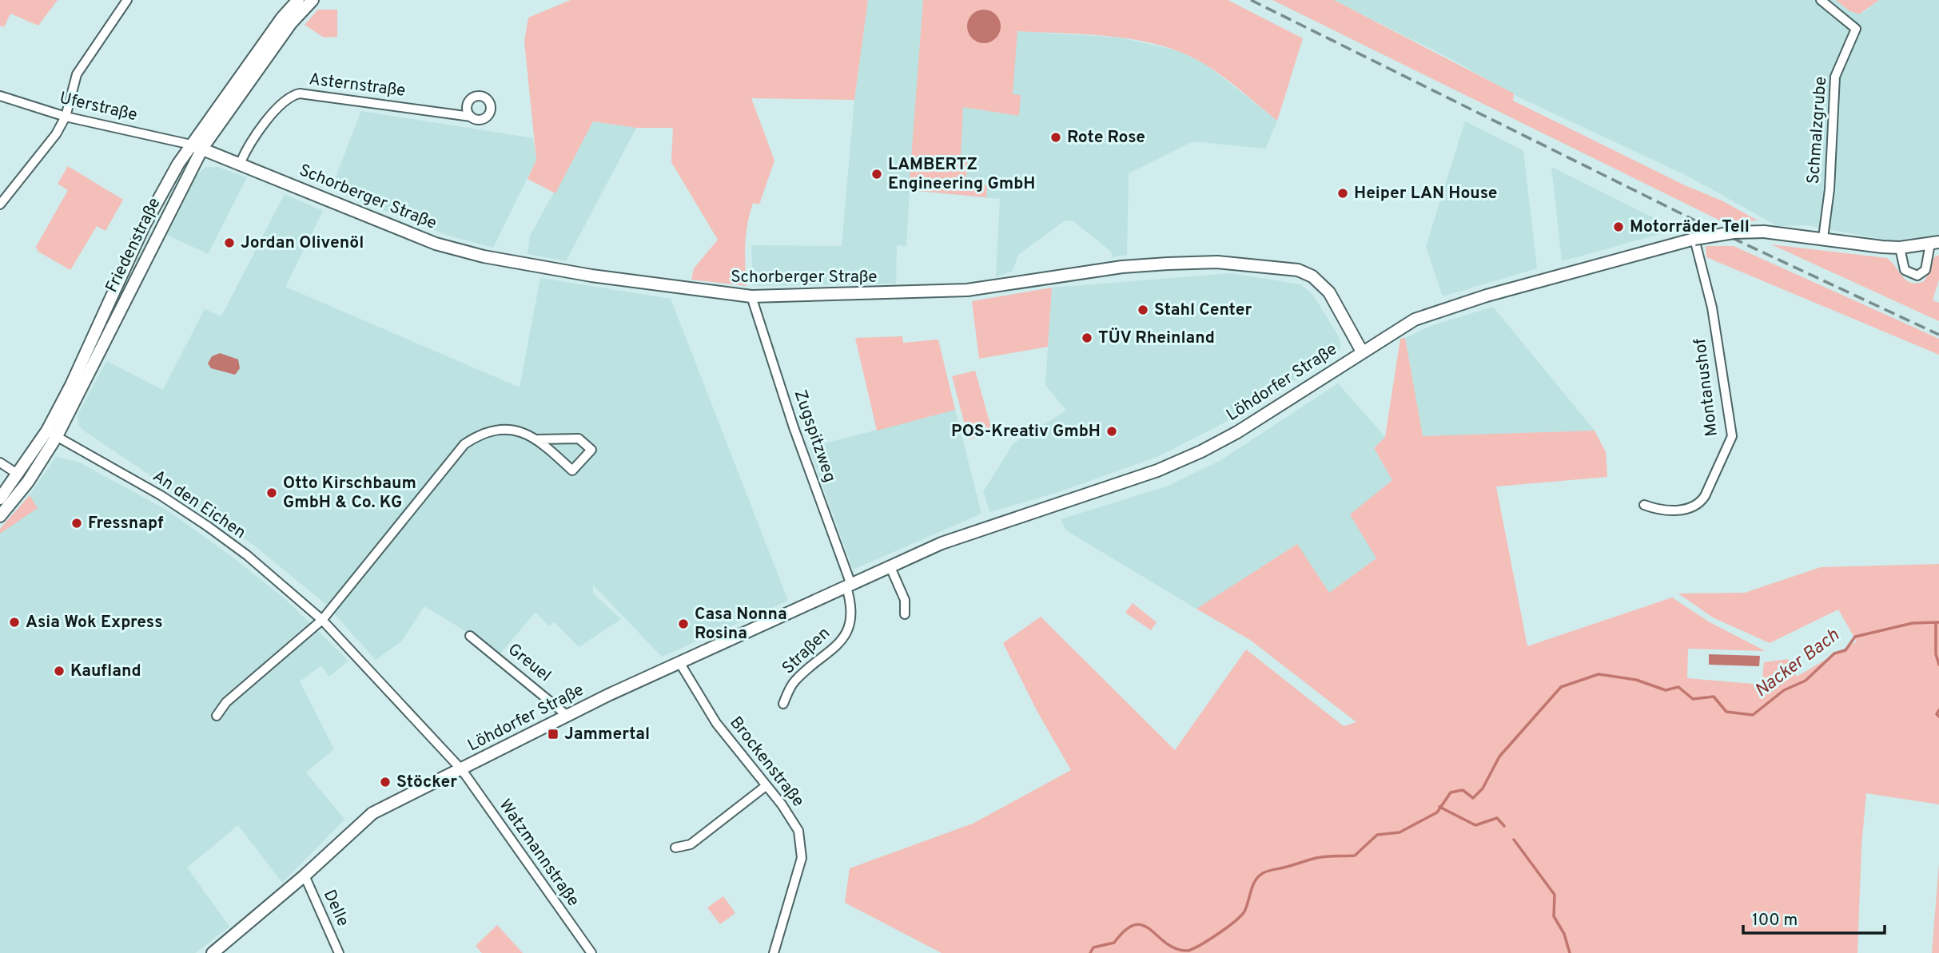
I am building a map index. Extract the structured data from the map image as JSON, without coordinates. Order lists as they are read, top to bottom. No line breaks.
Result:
{"streets":{"main road":["Schorberger Straße","Friedenstraße","Löhdorfer Straße"],"street":["Asternstraße","Uferstraße","Schmalzgrube","Montanushof","Zugspitzweg","An den Eichen","Straßen","Greuel","Brockenstraße","Watzmannstraße","Delle"]},"crossings":[["Asternstraße","Schorberger Straße"],["Uferstraße","Schorberger Straße"],["Uferstraße","Friedenstraße"],["Schmalzgrube","Löhdorfer Straße"],["Schorberger Straße","Friedenstraße"],["Schorberger Straße","Löhdorfer Straße"],["Schorberger Straße","Zugspitzweg"],["Friedenstraße","An den Eichen"],["Löhdorfer Straße","Montanushof"],["Löhdorfer Straße","Zugspitzweg"],["Löhdorfer Straße","An den Eichen"],["Löhdorfer Straße","Straßen"],["Löhdorfer Straße","Greuel"],["Löhdorfer Straße","Brockenstraße"],["Löhdorfer Straße","Watzmannstraße"],["Löhdorfer Straße","Delle"],["Zugspitzweg","Straßen"],["An den Eichen","Watzmannstraße"]],"water":["Nacker Bach"],"places":{"other":["Rote Rose","LAMBERTZ Engineering GmbH","Heiper LAN House","Motorräder Tell","Jordan Olivenöl","Stahl Center","TÜV Rheinland","POS-Kreativ GmbH","Otto Kirschbaum GmbH & Co. KG","Fressnapf","Asia Wok Express","Casa Nonna Rosina","Kaufland","Stöcker"],"transit":["Jammertal"]},"scale_bar":"100 m"}
